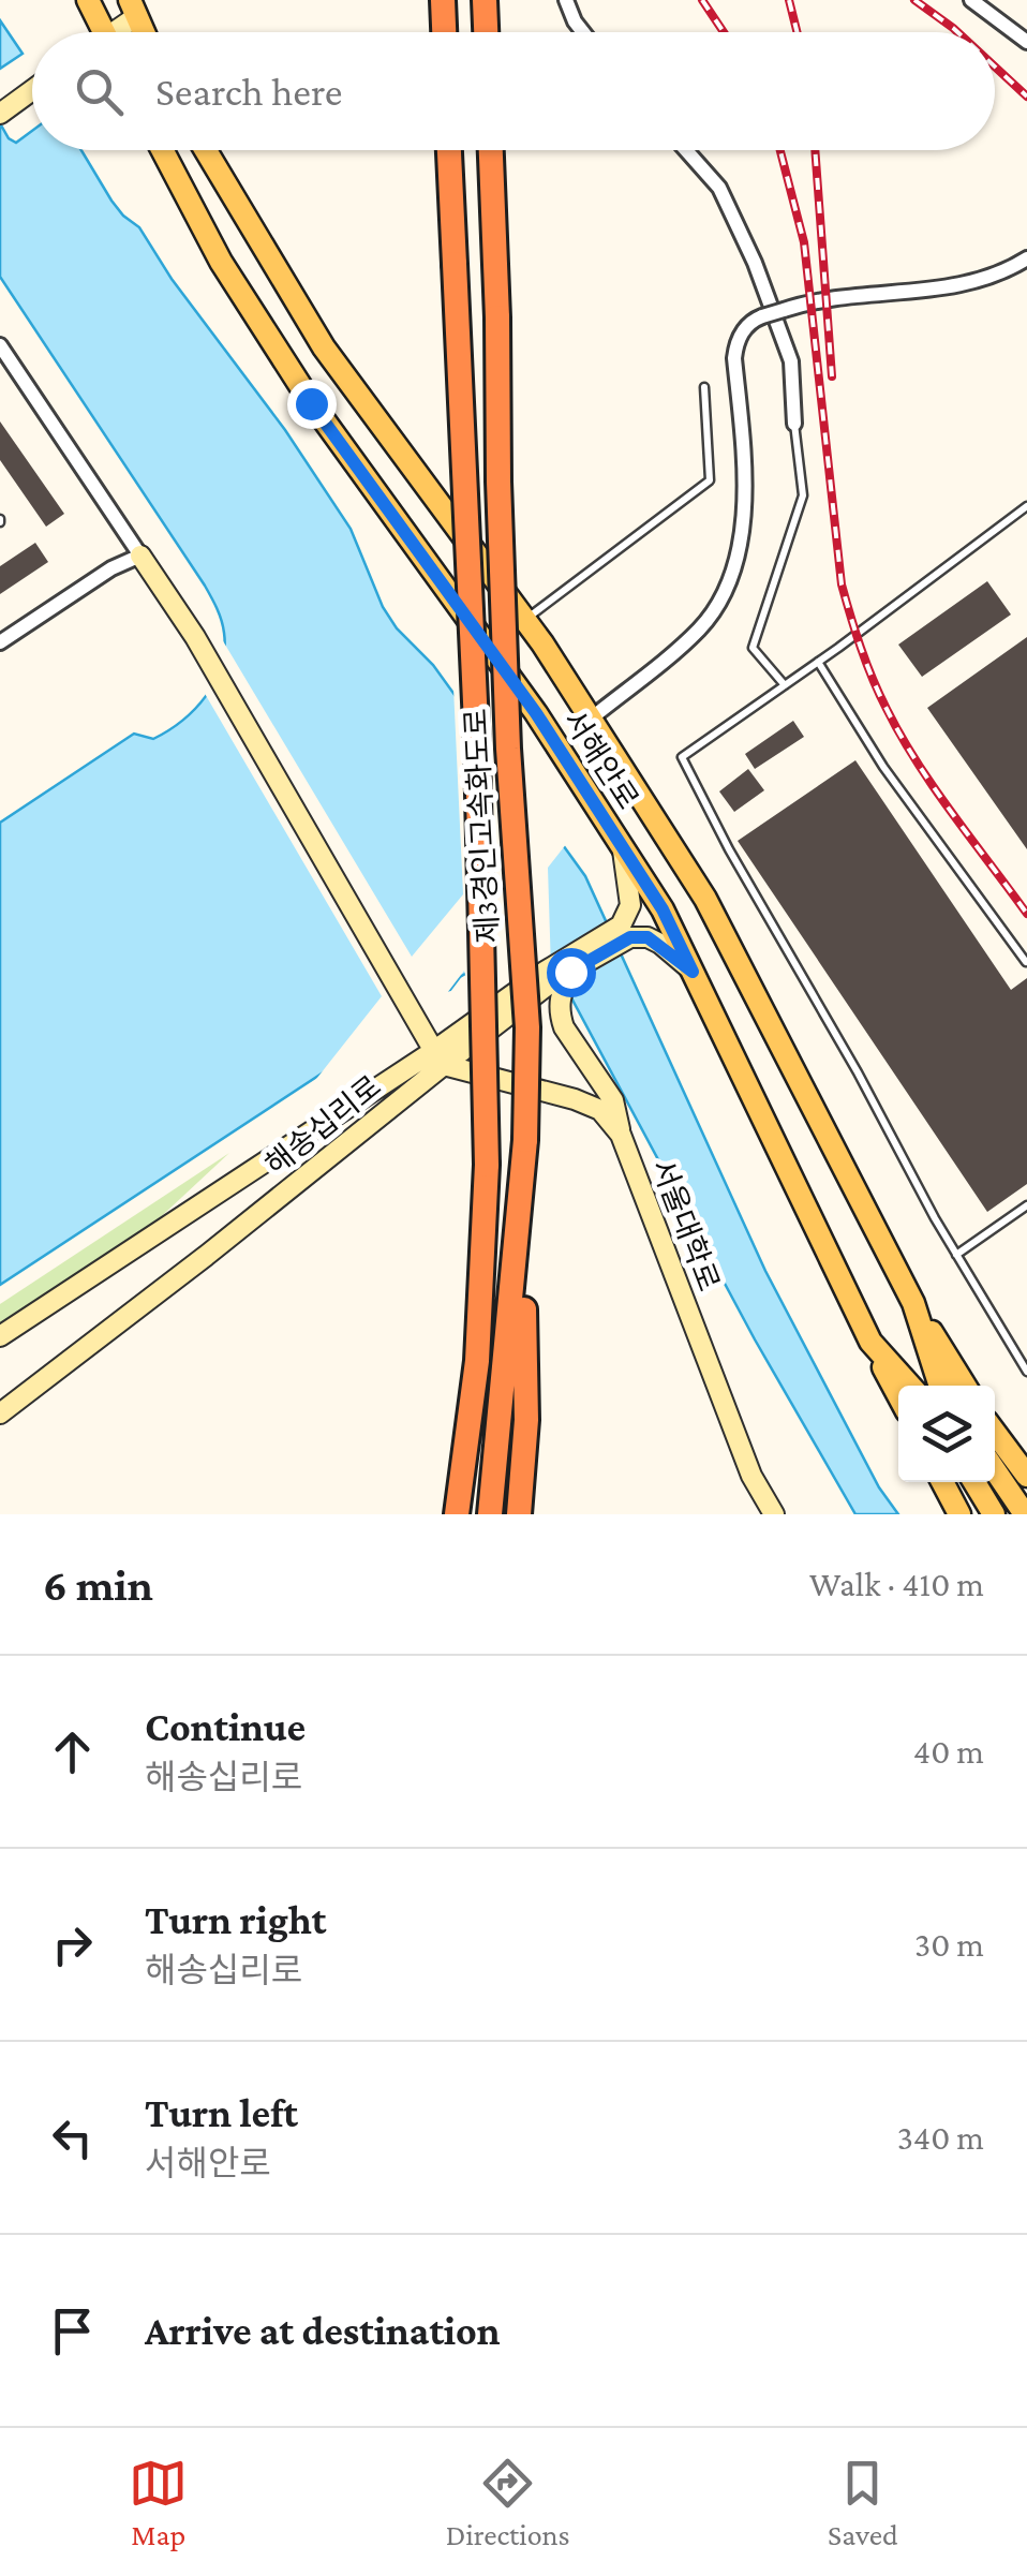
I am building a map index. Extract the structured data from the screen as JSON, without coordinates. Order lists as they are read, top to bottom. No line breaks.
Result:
{"streets":{"highway":["제3경인고속화도로"],"main road":["서해안로","해송십리로","서울대학로"]},"crossings":[["서해안로","해송십리로"],["해송십리로","서울대학로"]],"page":{"search":"Search here","heading":["6 min","Walk · 410 m"],"list":[["Continue","해송십리로","40 m"],["Turn right","해송십리로","30 m"],["Turn left","서해안로","340 m"],"Arrive at destination"],"nav":["Map","Directions","Saved"]}}
